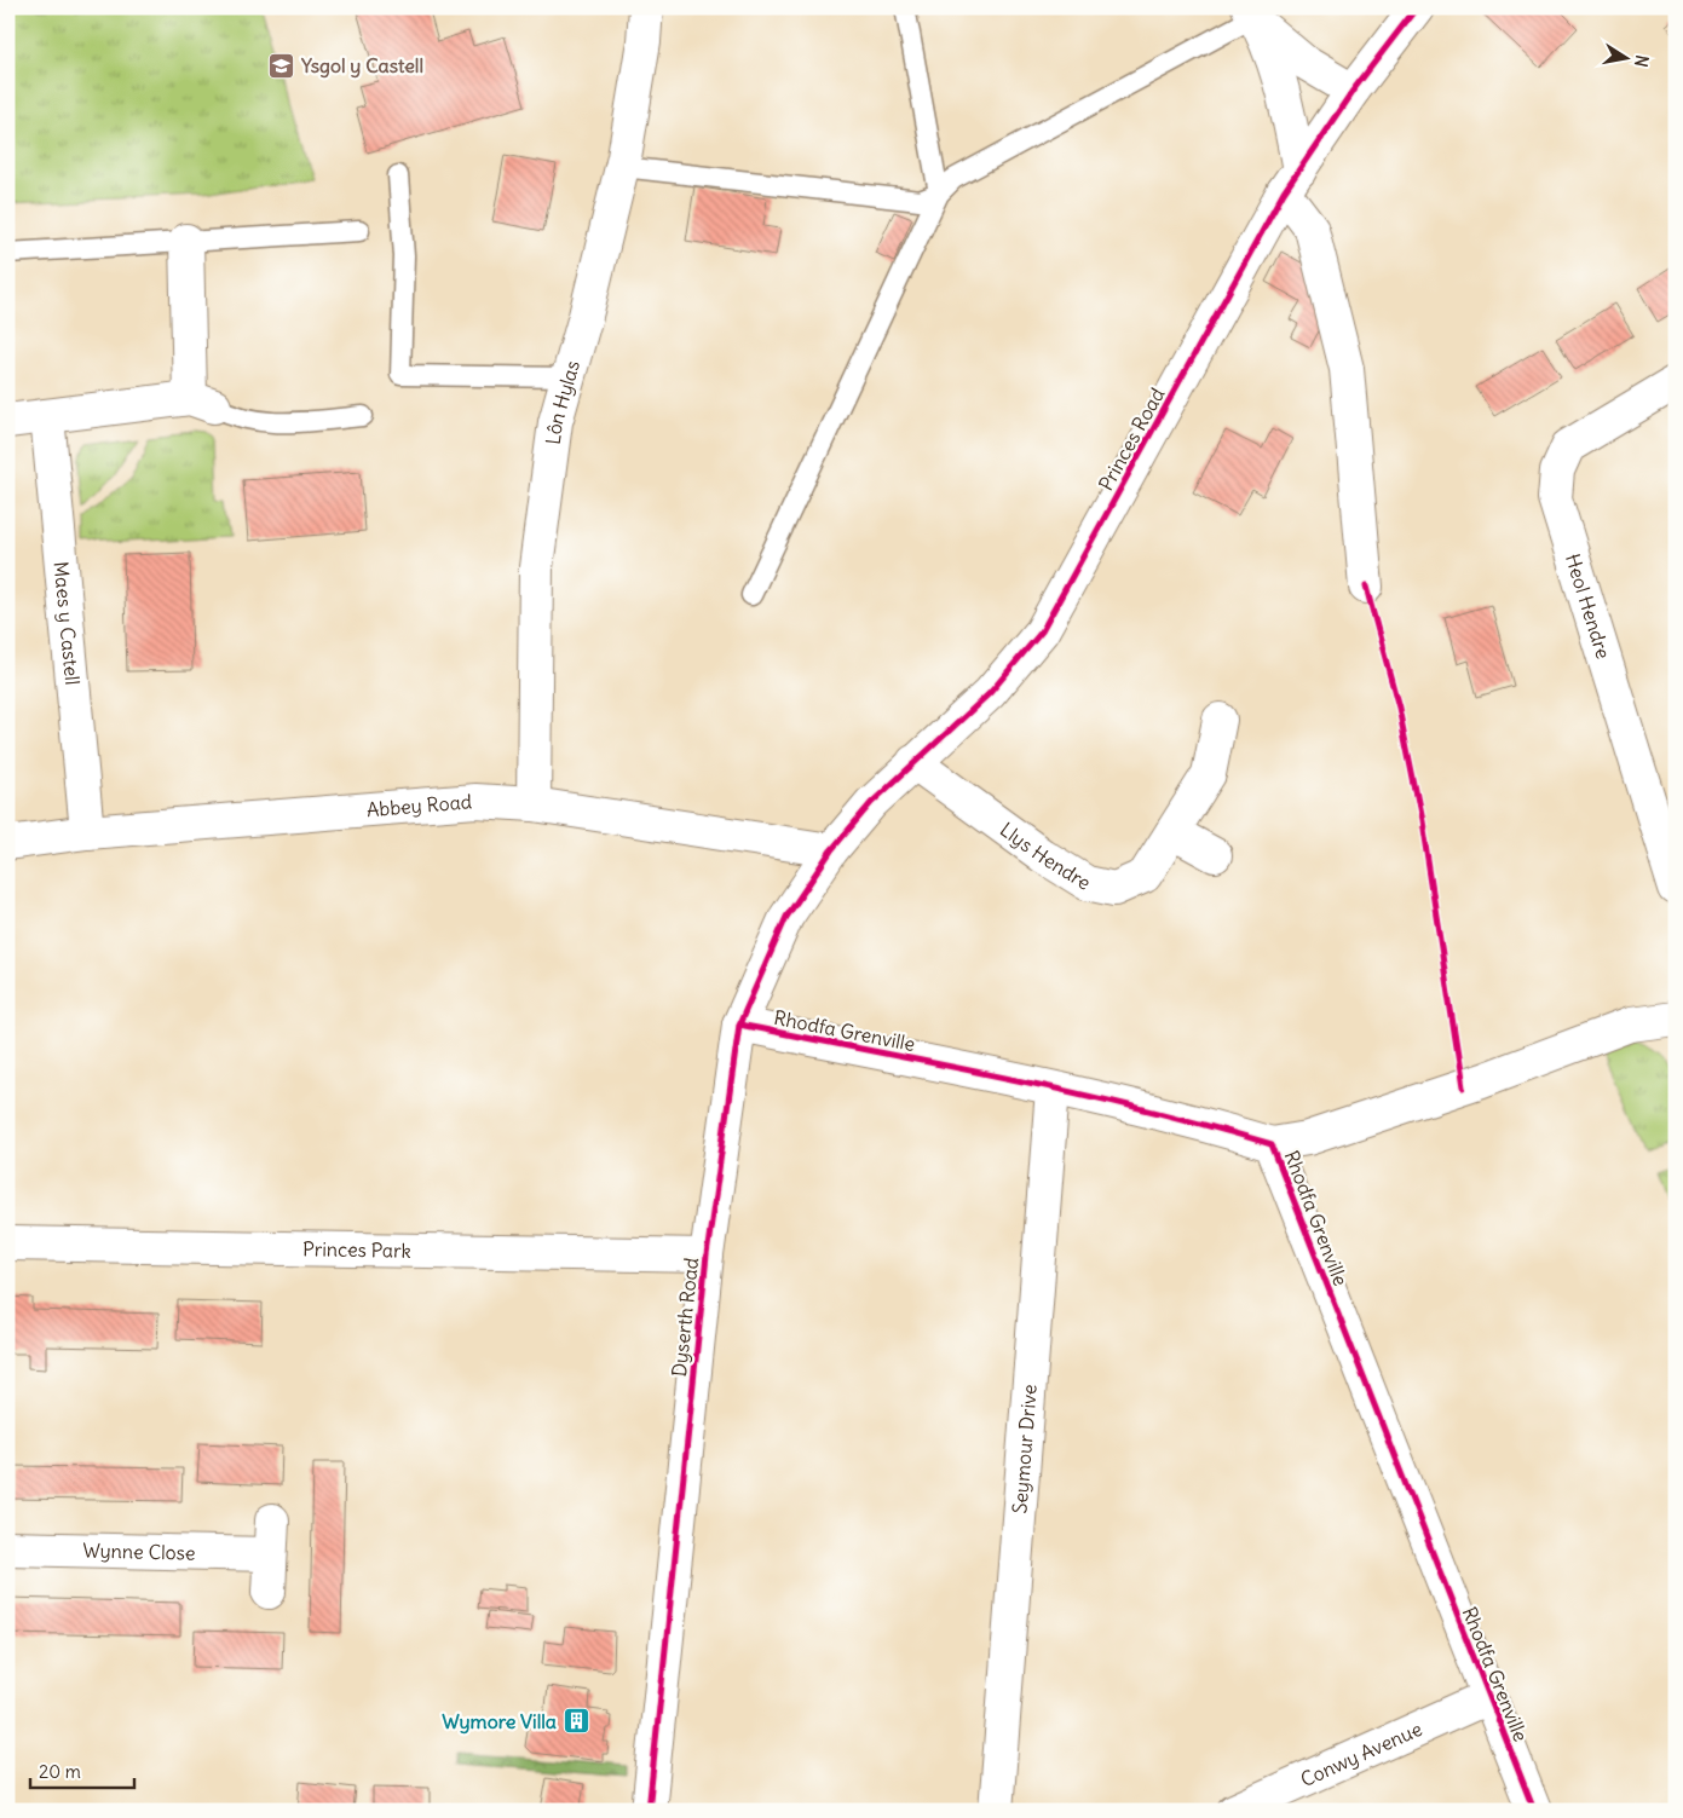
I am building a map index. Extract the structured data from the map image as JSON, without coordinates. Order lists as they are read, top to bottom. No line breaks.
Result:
{"streets":{"street":["Lôn Hylas","Princes Road","Heol Hendre","Maes y Castell","Abbey Road","Llys Hendre","Rhodfa Grenville","Princes Park","Dyserth Road","Seymour Drive","Wynne Close","Conwy Avenue"]},"crossings":[["Lôn Hylas","Abbey Road"],["Princes Road","Abbey Road"],["Princes Road","Llys Hendre"],["Princes Road","Dyserth Road"],["Maes y Castell","Abbey Road"],["Abbey Road","Dyserth Road"],["Rhodfa Grenville","Dyserth Road"],["Rhodfa Grenville","Seymour Drive"],["Rhodfa Grenville","Conwy Avenue"],["Princes Park","Dyserth Road"]],"places":{"school or university":["Ysgol y Castell"],"building":["Wymore Villa"]},"scale_bar":"20 m","north":"right"}
